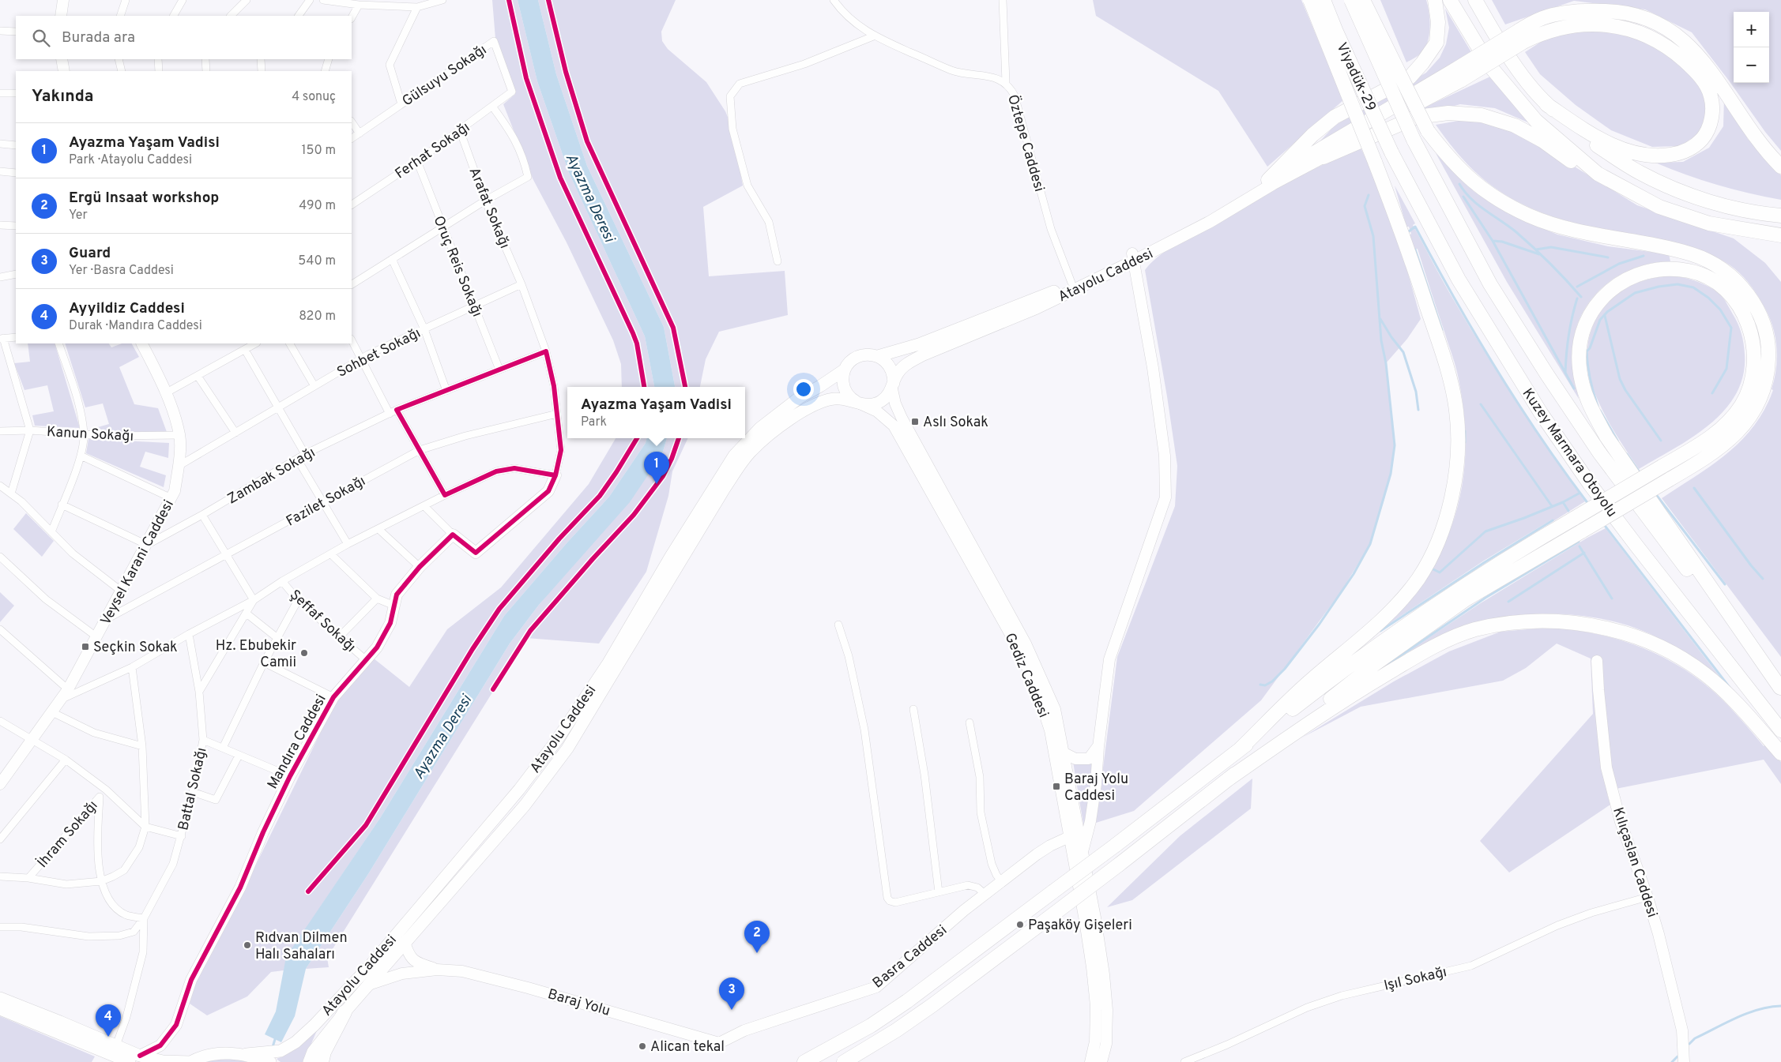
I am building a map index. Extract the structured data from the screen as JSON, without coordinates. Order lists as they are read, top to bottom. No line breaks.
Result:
{"streets":{"highway":["Viyadük-29","Kuzey Marmara Otoyolu"],"main road":["Atayolu Caddesi"],"street":["Gülsuyu Sokağı","Öztepe Caddesi","Ferhat Sokağı","Arafat Sokağı","Oruç Reis Sokağı","Sohbet Sokağı","Kanun Sokağı","Zambak Sokağı","Fazilet Sokağı","Veysel Karani Caddesi","Şeffaf Sokağı","Gediz Caddesi","Mandıra Caddesi","Battal Sokağı","İhram Sokağı","Kılıçaslan Caddesi","Basra Caddesi","Işıl Sokağı","Baraj Yolu"]},"crossings":[["Gülsuyu Sokağı","Ferhat Sokağı"],["Viyadük-29","Kuzey Marmara Otoyolu"],["Öztepe Caddesi","Atayolu Caddesi"],["Ferhat Sokağı","Arafat Sokağı"],["Ferhat Sokağı","Oruç Reis Sokağı"],["Arafat Sokağı","Sohbet Sokağı"],["Oruç Reis Sokağı","Sohbet Sokağı"],["Oruç Reis Sokağı","Zambak Sokağı"],["Atayolu Caddesi","Gediz Caddesi"],["Atayolu Caddesi","Baraj Yolu"],["Sohbet Sokağı","Veysel Karani Caddesi"],["Kanun Sokağı","Veysel Karani Caddesi"],["Zambak Sokağı","Veysel Karani Caddesi"],["Fazilet Sokağı","Veysel Karani Caddesi"],["Şeffaf Sokağı","Mandıra Caddesi"],["Gediz Caddesi","Basra Caddesi"],["Kılıçaslan Caddesi","Işıl Sokağı"],["Basra Caddesi","Baraj Yolu"]],"water":["Ayazma Deresi"],"places":{"transit":["Aslı Sokak","Seçkin Sokak","Baraj Yolu Caddesi"],"other":["Hz. Ebubekir Camii","Paşaköy Gişeleri","Rıdvan Dilmen Halı Sahaları","Alican tekal"]},"page":{"map_buttons":["+","−"],"search":"Burada ara","heading":["Yakında","4 sonuç"],"list":[{"mark":"1","name":"Ayazma Yaşam Vadisi","note":"Park · Atayolu Caddesi","value":"150 m"},{"mark":"2","name":"Ergü Insaat workshop","note":"Yer","value":"490 m"},{"mark":"3","name":"Guard","note":"Yer · Basra Caddesi","value":"540 m"},{"mark":"4","name":"Ayyildiz Caddesi","note":"Durak · Mandıra Caddesi","value":"820 m"}],"popup":["Ayazma Yaşam Vadisi","Park"],"pins":["1","2","3","4"]}}
